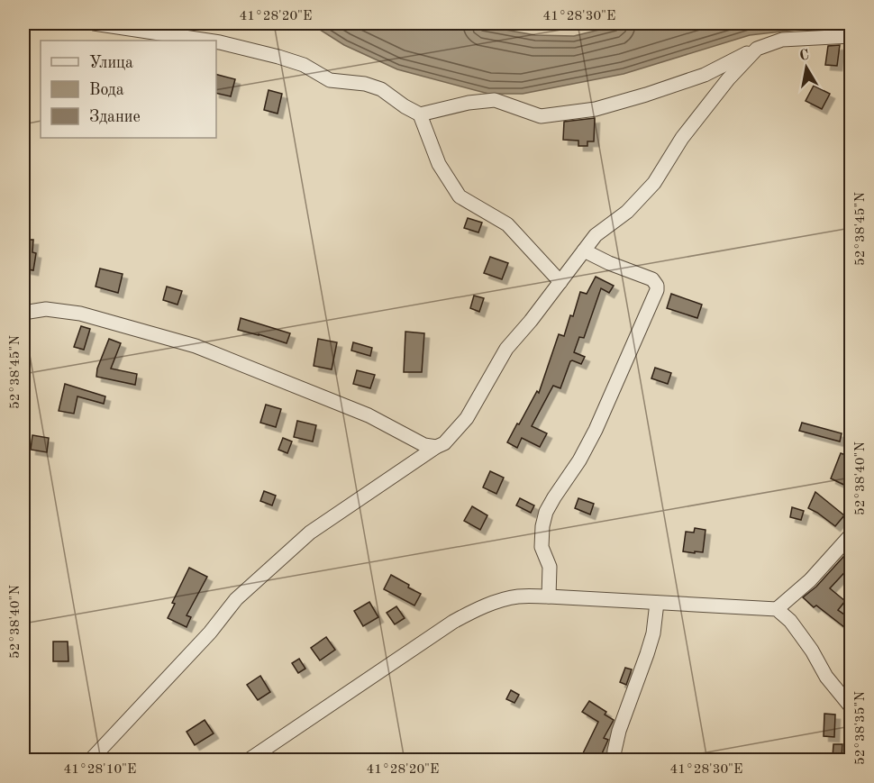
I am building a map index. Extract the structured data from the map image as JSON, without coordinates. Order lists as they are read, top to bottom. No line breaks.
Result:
{"legend":["Улица","Вода","Здание"],"north":"top","coordinates":["41°28'20\"E","41°28'30\"E","52°38'45\"N","52°38'40\"N","52°38'35\"N","41°28'10\"E"]}
